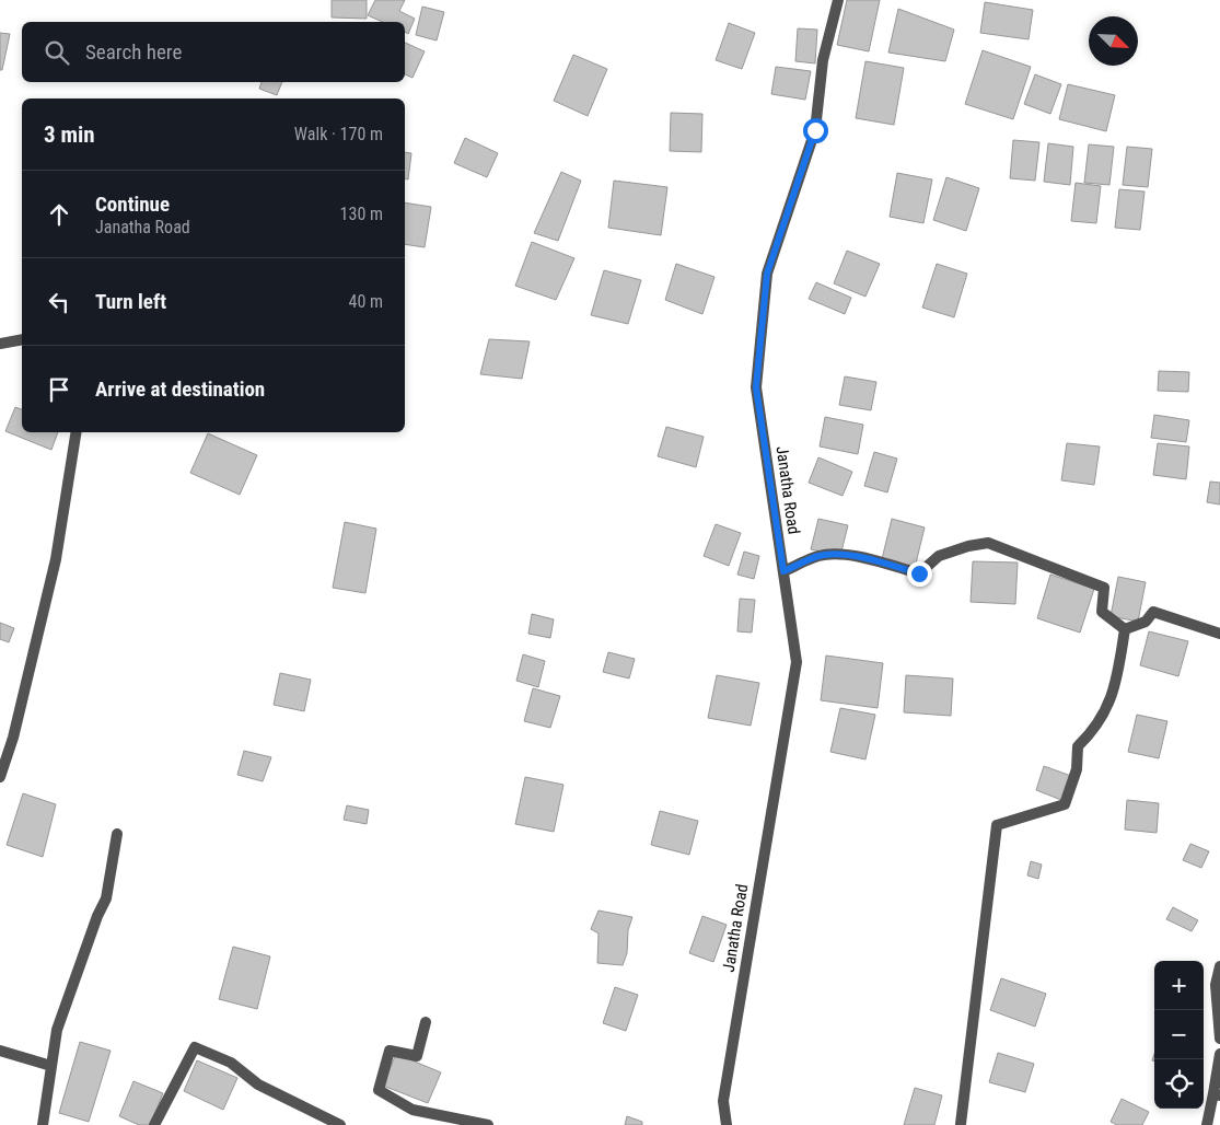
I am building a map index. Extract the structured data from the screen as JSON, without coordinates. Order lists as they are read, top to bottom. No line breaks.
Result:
{"streets":{"street":["Janatha Road"]},"north":"bottom right","page":{"search":"Search here","heading":["3 min","Walk · 170 m"],"list":[["Continue","Janatha Road","130 m"],["Turn left","40 m"],"Arrive at destination"],"map_buttons":["+","−"]}}
